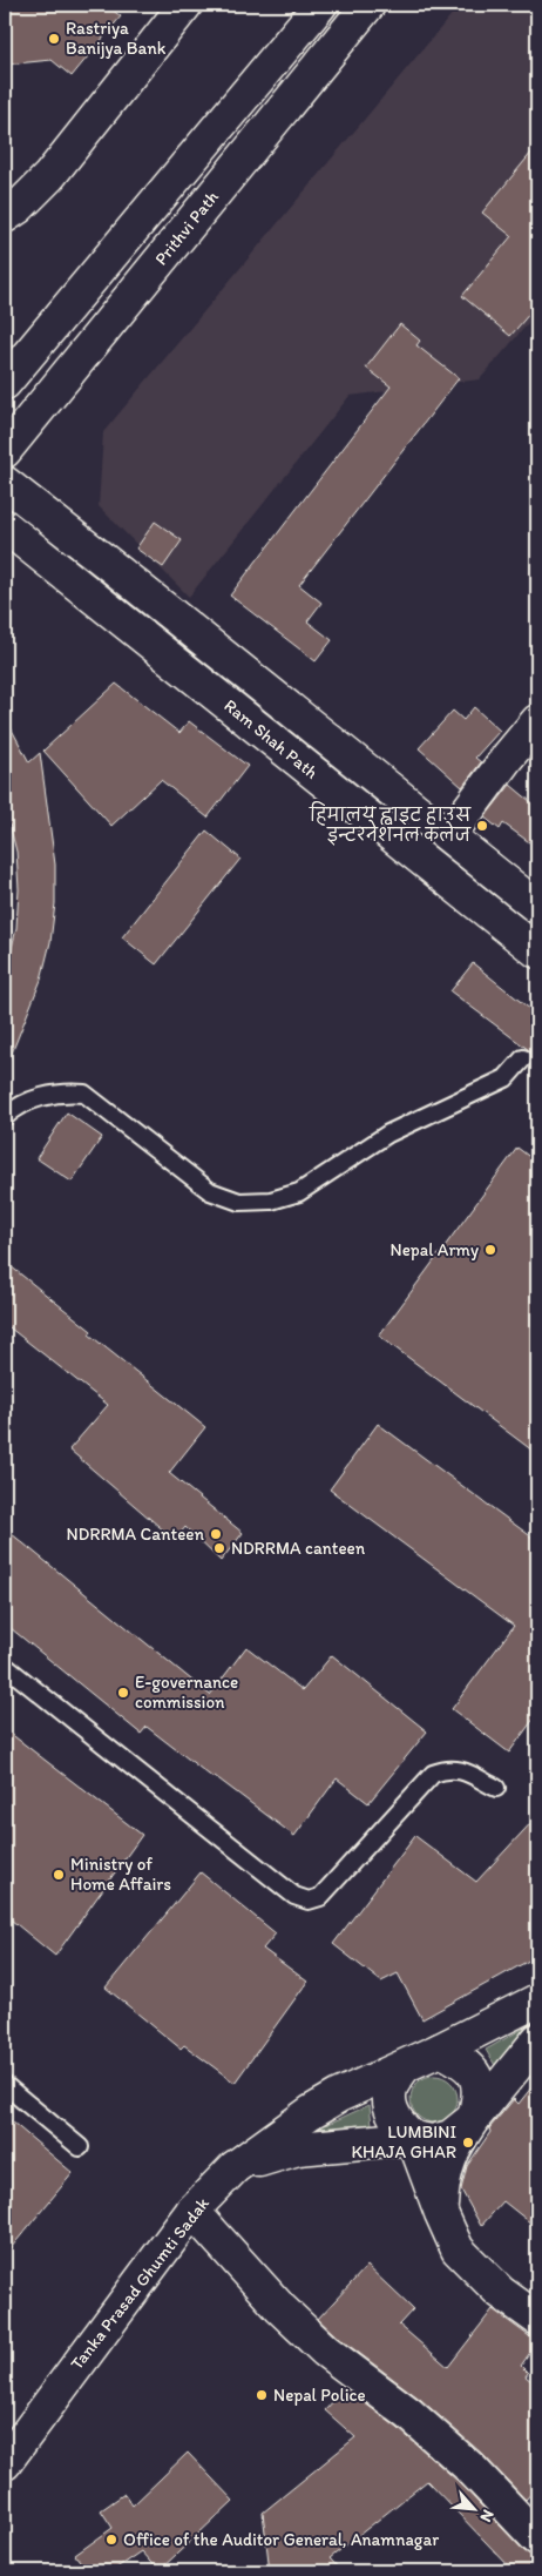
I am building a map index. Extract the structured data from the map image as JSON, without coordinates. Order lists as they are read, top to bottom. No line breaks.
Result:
{"streets":{"street":["Prithvi Path","Ram Shah Path","Tanka Prasad Ghumti Sadak"]},"places":["Rastriya Banijya Bank","हिमालय ह्वाइट हाउस इन्टरनेशनल कलेज","Nepal Army","NDRRMA Canteen","NDRRMA canteen","E-governance commission","Ministry of Home Affairs","LUMBINI KHAJA GHAR","Nepal Police","Office of the Auditor General, Anamnagar"],"north":"bottom right"}
